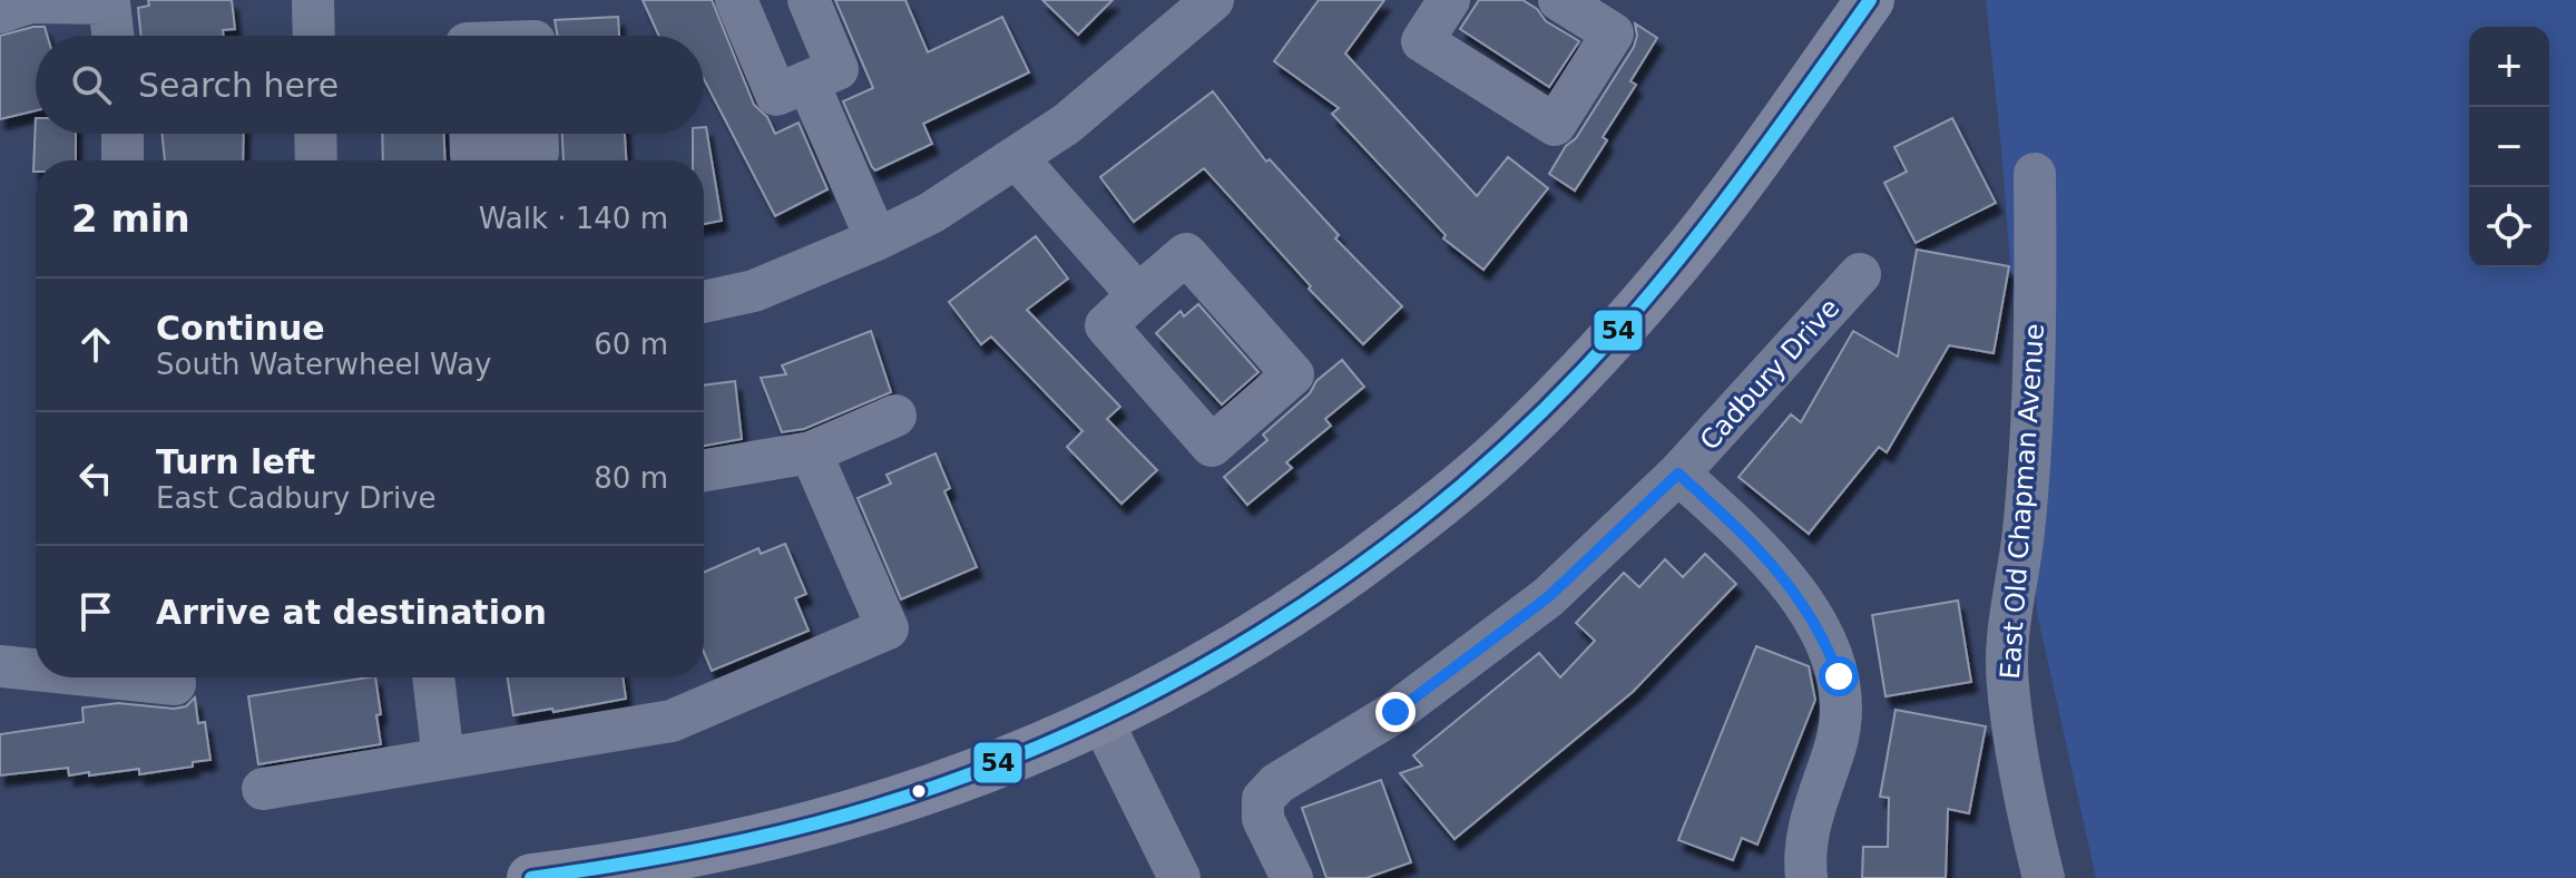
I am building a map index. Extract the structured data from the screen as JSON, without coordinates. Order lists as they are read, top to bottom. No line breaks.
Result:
{"streets":{"street":["Cadbury Drive","East Old Chapman Avenue"]},"lines":["transit line 54"],"page":{"map_buttons":["+","−"],"search":"Search here","heading":["2 min","Walk · 140 m"],"list":[["Continue","South Waterwheel Way","60 m"],["Turn left","East Cadbury Drive","80 m"],"Arrive at destination"]}}
